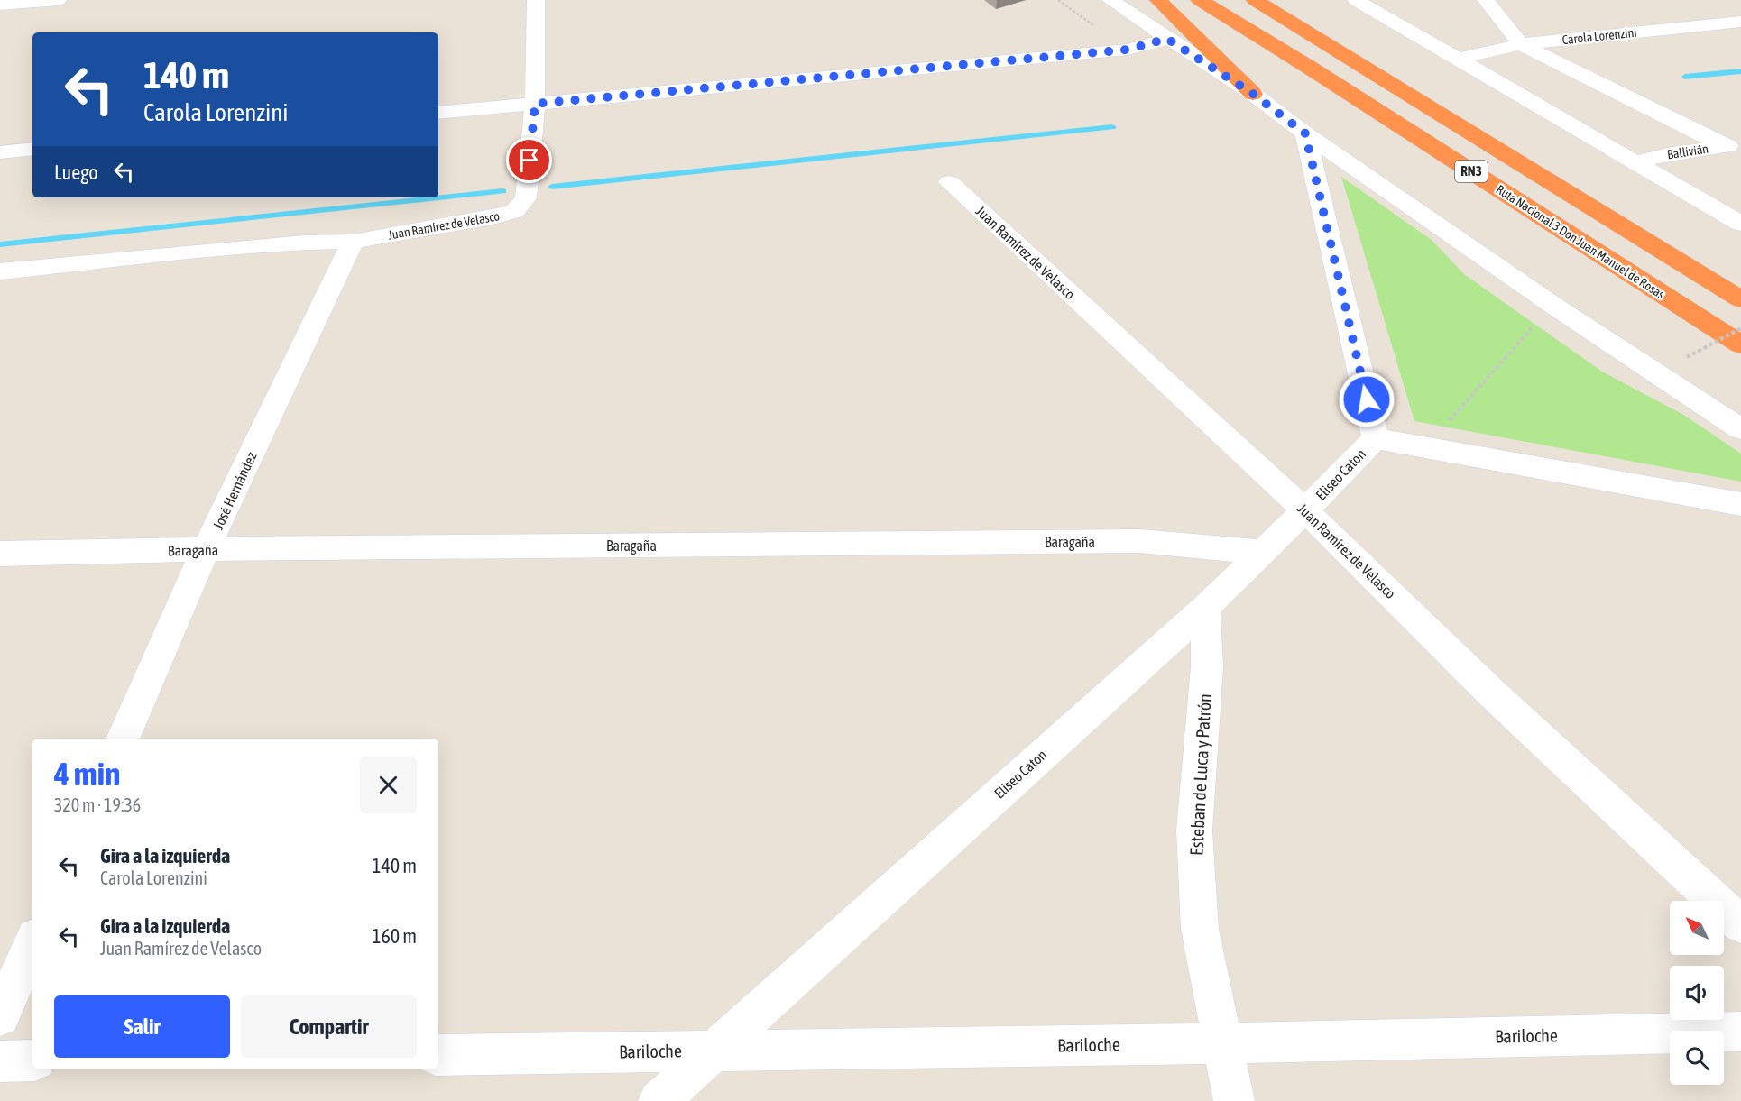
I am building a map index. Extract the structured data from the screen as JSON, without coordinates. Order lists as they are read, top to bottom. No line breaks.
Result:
{"streets":{"highway":["RN3","Ruta Nacional 3 Don Juan Manuel de Rosas"],"street":["Carola Lorenzini","Ballivián","Juan Ramírez de Velasco","Eliseo Caton","José Hernández","Baragaña","Esteban de Luca y Patrón","Bariloche"]},"crossings":[["Juan Ramírez de Velasco","Eliseo Caton"],["Juan Ramírez de Velasco","José Hernández"],["Eliseo Caton","Baragaña"],["Eliseo Caton","Esteban de Luca y Patrón"],["Eliseo Caton","Bariloche"],["José Hernández","Baragaña"],["Esteban de Luca y Patrón","Bariloche"]],"north":"top left","page":{"turn":["140 m","Carola Lorenzini"],"then":"Luego","heading":["4 min","320 m · 19:36"],"list":[{"name":"Gira a la izquierda","note":"Carola Lorenzini","value":"140 m"},{"name":"Gira a la izquierda","note":"Juan Ramírez de Velasco","value":"160 m"}],"buttons":["Salir","Compartir"]}}
